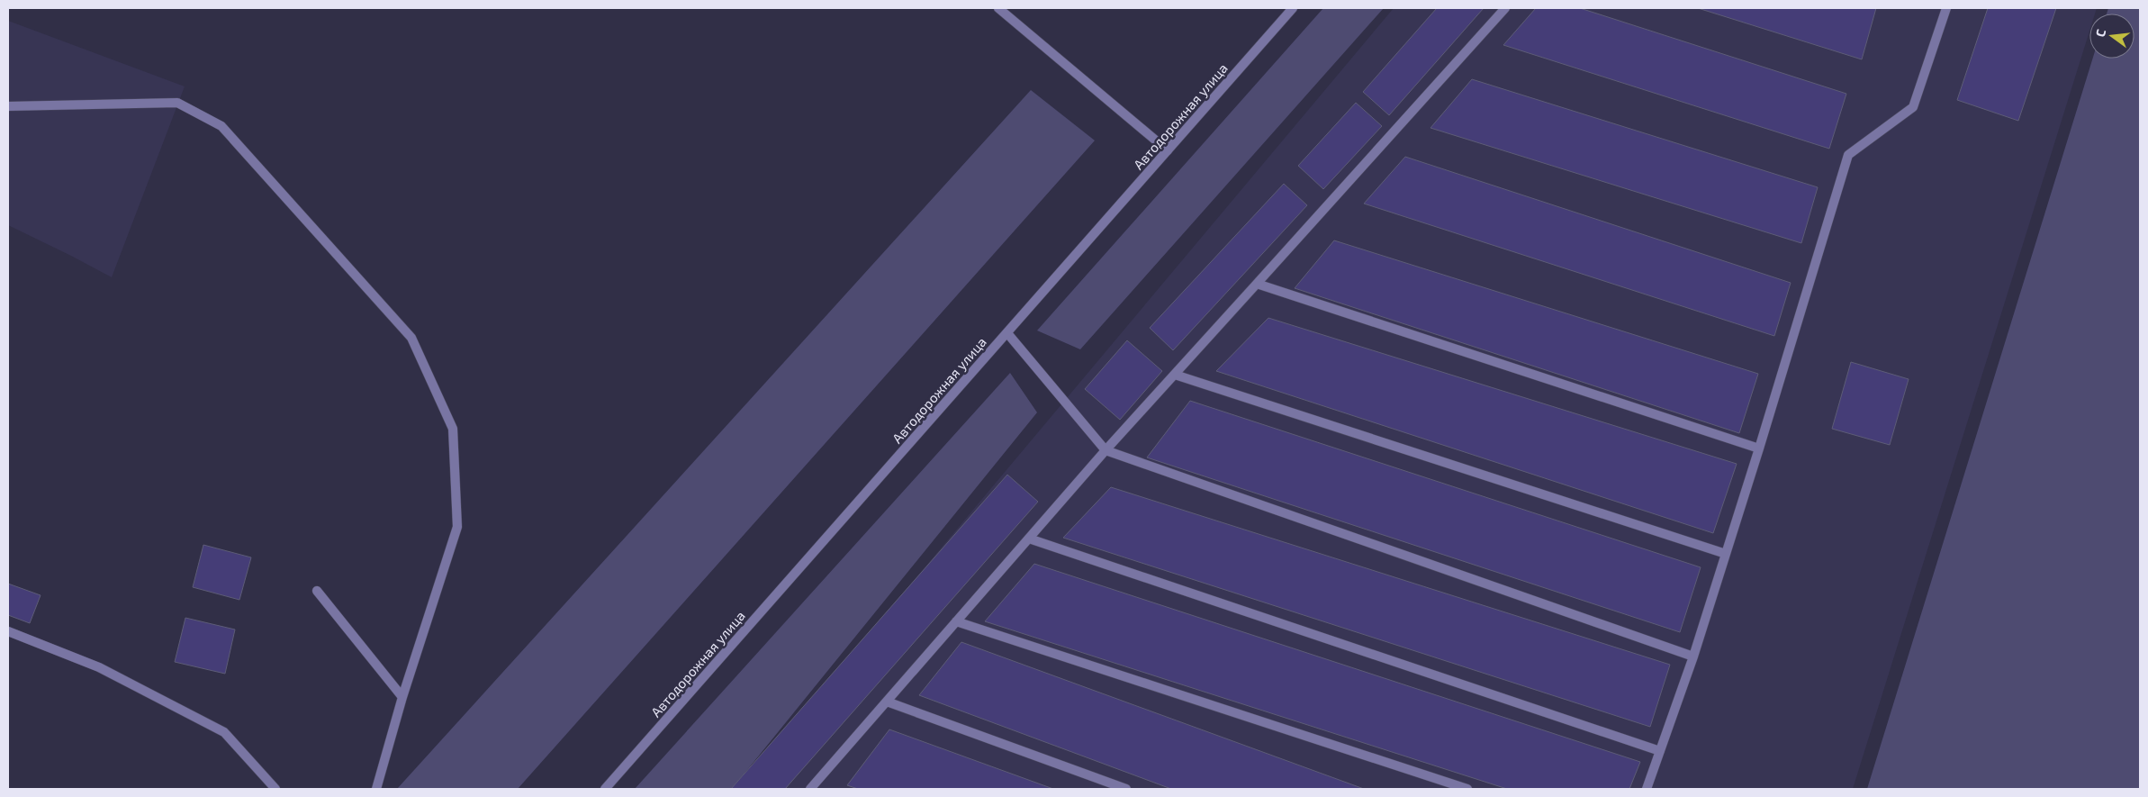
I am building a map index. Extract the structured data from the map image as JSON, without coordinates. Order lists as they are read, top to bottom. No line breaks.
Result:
{"streets":{"street":["Автодорожная улица"]},"north":"left"}
